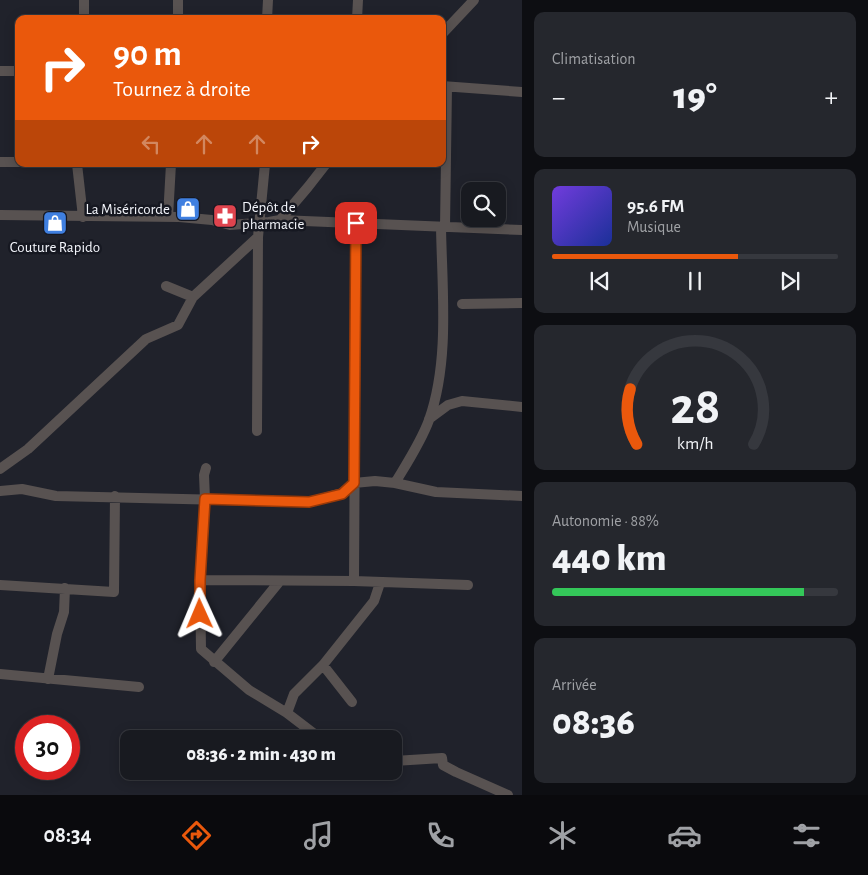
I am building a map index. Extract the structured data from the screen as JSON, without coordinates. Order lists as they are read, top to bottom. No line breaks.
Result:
{"places":{"shop":["La Miséricorde","Couture Rapido"],"pharmacy":["Dépôt de pharmacie"]},"page":{"tile":["Climatisation",["Autonomie · 88%","440 km"],["Arrivée","08:36"]],"turn":["90 m","Tournez à droite"],"heat":["−","19°","+"],"song":["95.6 FM","Musique"],"limit":"30","trip":"08:36 · 2 min · 430 m","tabs":"08:34","gauge":["28","km/h"]}}
